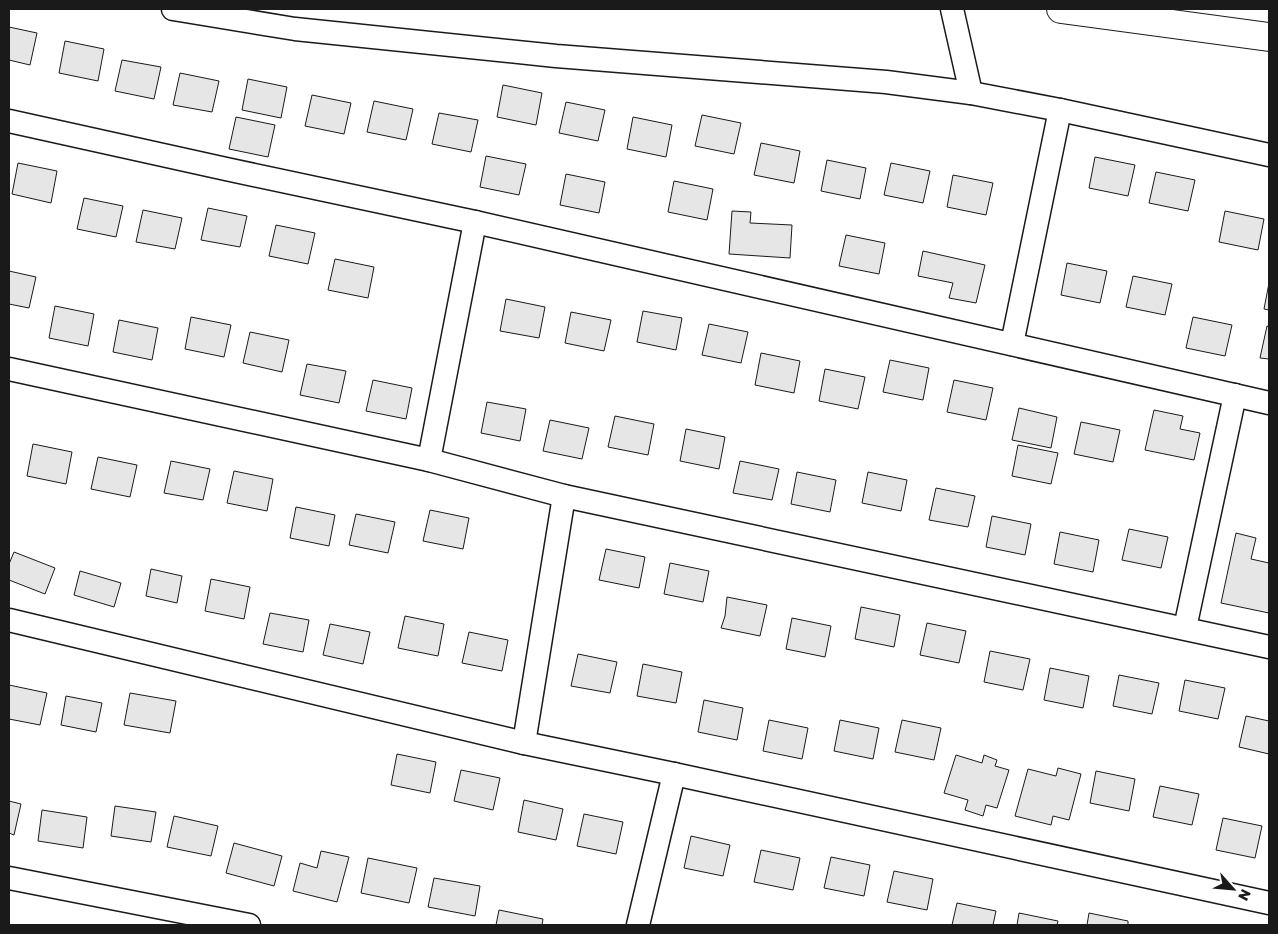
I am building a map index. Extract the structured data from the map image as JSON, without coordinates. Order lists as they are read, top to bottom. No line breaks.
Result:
{"north":"bottom right"}
